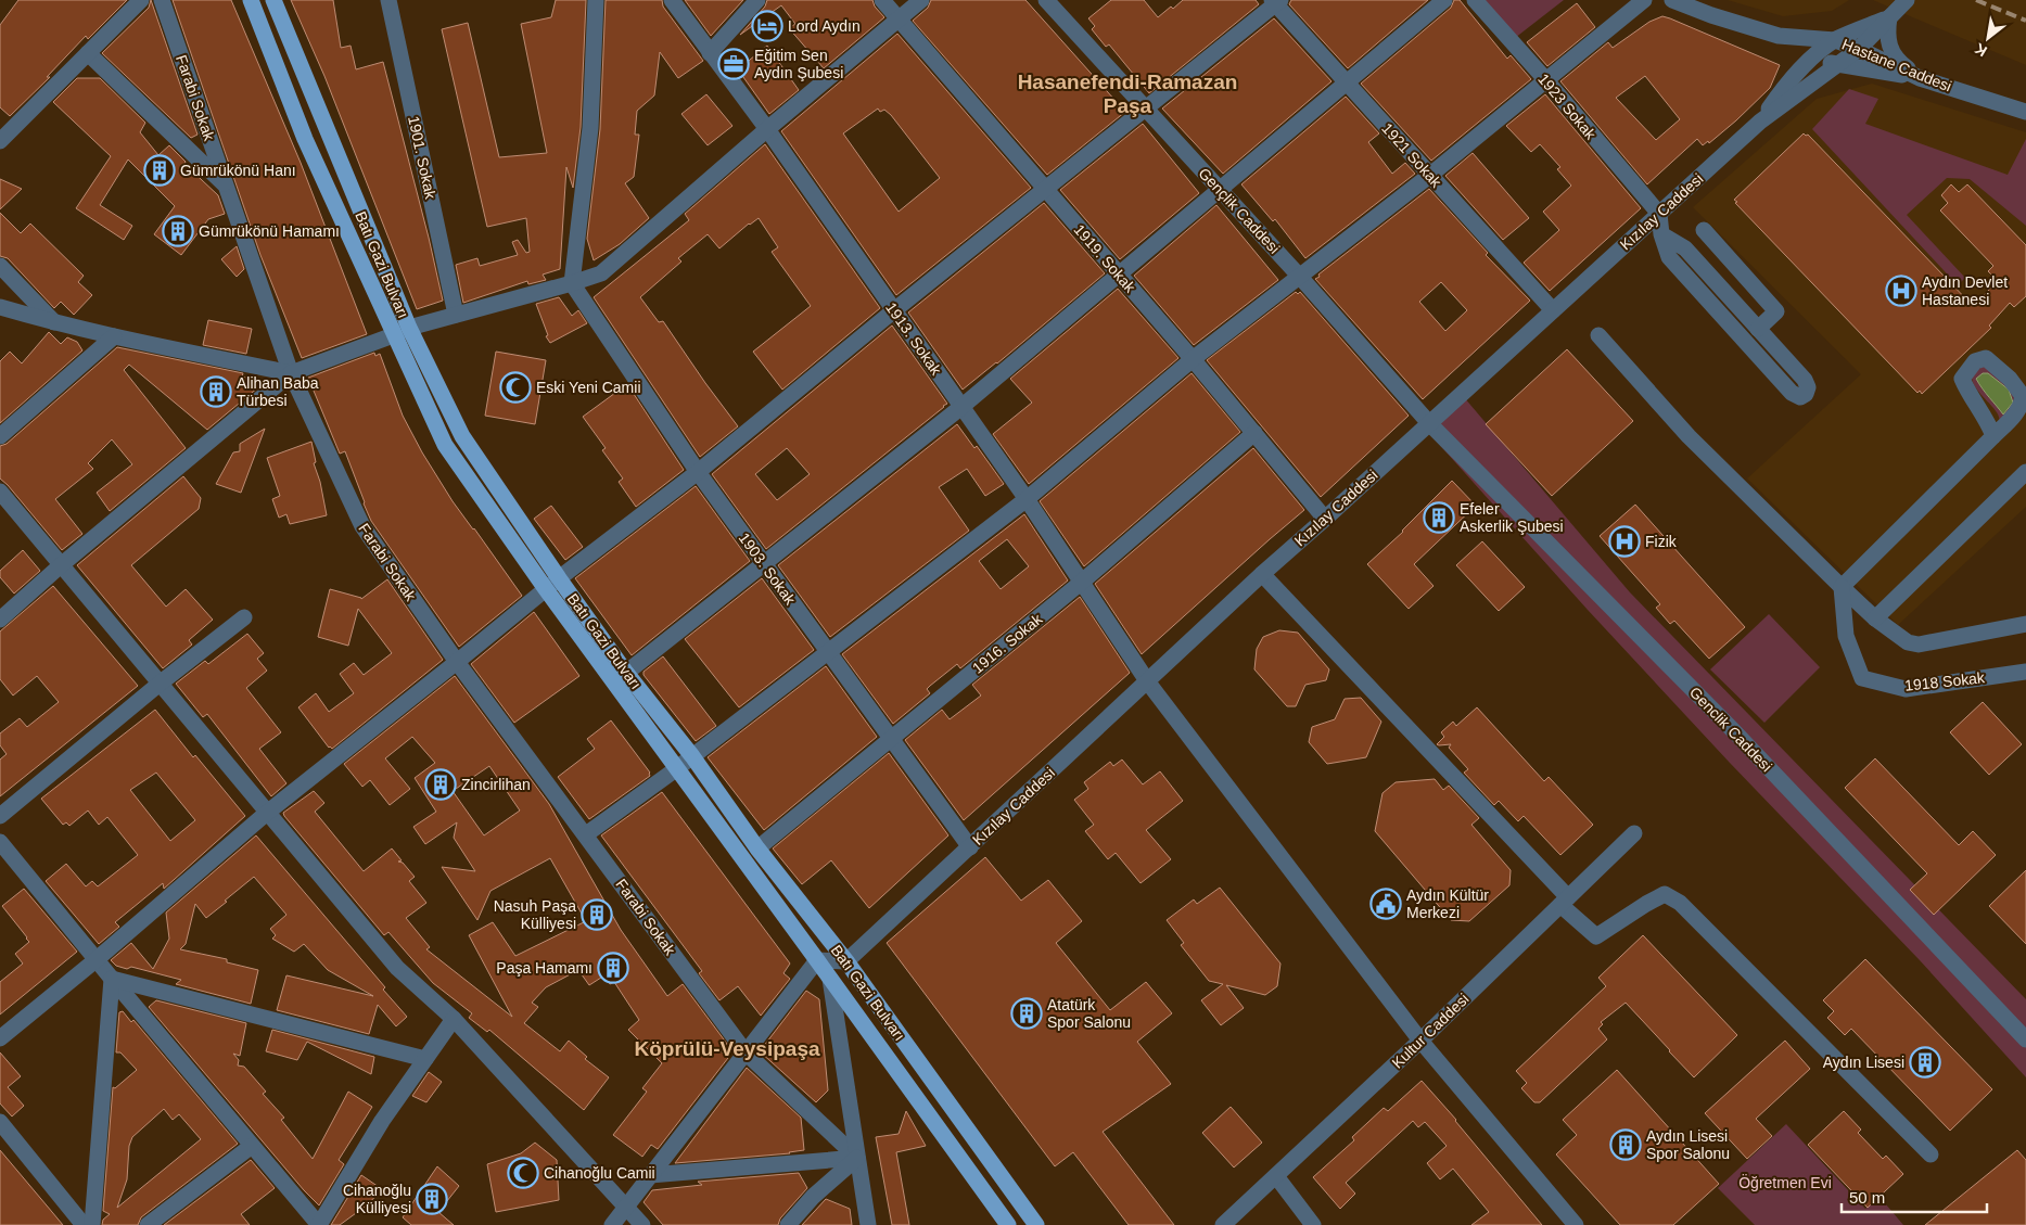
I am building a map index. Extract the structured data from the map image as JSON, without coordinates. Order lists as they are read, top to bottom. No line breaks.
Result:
{"streets":{"main road":["Batı Gazi Bulvarı"],"street":["Hastane Caddesi","Farabi Sokak","1923 Sokak","1921 Sokak","1901. Sokak","Gençlik Caddesi","Kızılay Caddesi","1919. Sokak","1913. Sokak","1903. Sokak","1916. Sokak","1918 Sokak","Genclik Caddesi","Kultur Caddesi"]},"crossings":[["Hastane Caddesi","Kızılay Caddesi"],["1923 Sokak","Kızılay Caddesi"],["1921 Sokak","Kızılay Caddesi"],["Gençlik Caddesi","Kızılay Caddesi"],["Gençlik Caddesi","Genclik Caddesi"],["Kızılay Caddesi","1919. Sokak"],["Kızılay Caddesi","Batı Gazi Bulvarı"],["Kızılay Caddesi","1913. Sokak"],["Kızılay Caddesi","1903. Sokak"],["Kızılay Caddesi","Genclik Caddesi"],["1919. Sokak","1916. Sokak"],["Batı Gazi Bulvarı","1916. Sokak"],["1913. Sokak","1916. Sokak"],["1913. Sokak","Kultur Caddesi"],["1903. Sokak","1916. Sokak"]],"districts":["Hasanefendi-Ramazan Paşa","Köprülü-Veysipaşa"],"parks":["Öğretmen Evi"],"places":{"hotel":["Lord Aydın"],"office":["Eğitim Sen Aydın Şubesi"],"building":["Gümrükönü Hanı","Gümrükönü Hamamı","Alihan Baba Türbesi","Efeler Askerlik Şubesi","Zincirlihan","Nasuh Paşa Külliyesi","Paşa Hamamı","Atatürk Spor Salonu","Aydın Lisesi","Aydın Lisesi Spor Salonu","Cihanoğlu Külliyesi"],"hospital":["Aydın Devlet Hastanesi","Fizik"],"mosque":["Eski Yeni Camii","Cihanoğlu Camii"],"public building":["Aydın Kültür Merkezi"]},"scale_bar":"50 m","north":"bottom left"}
